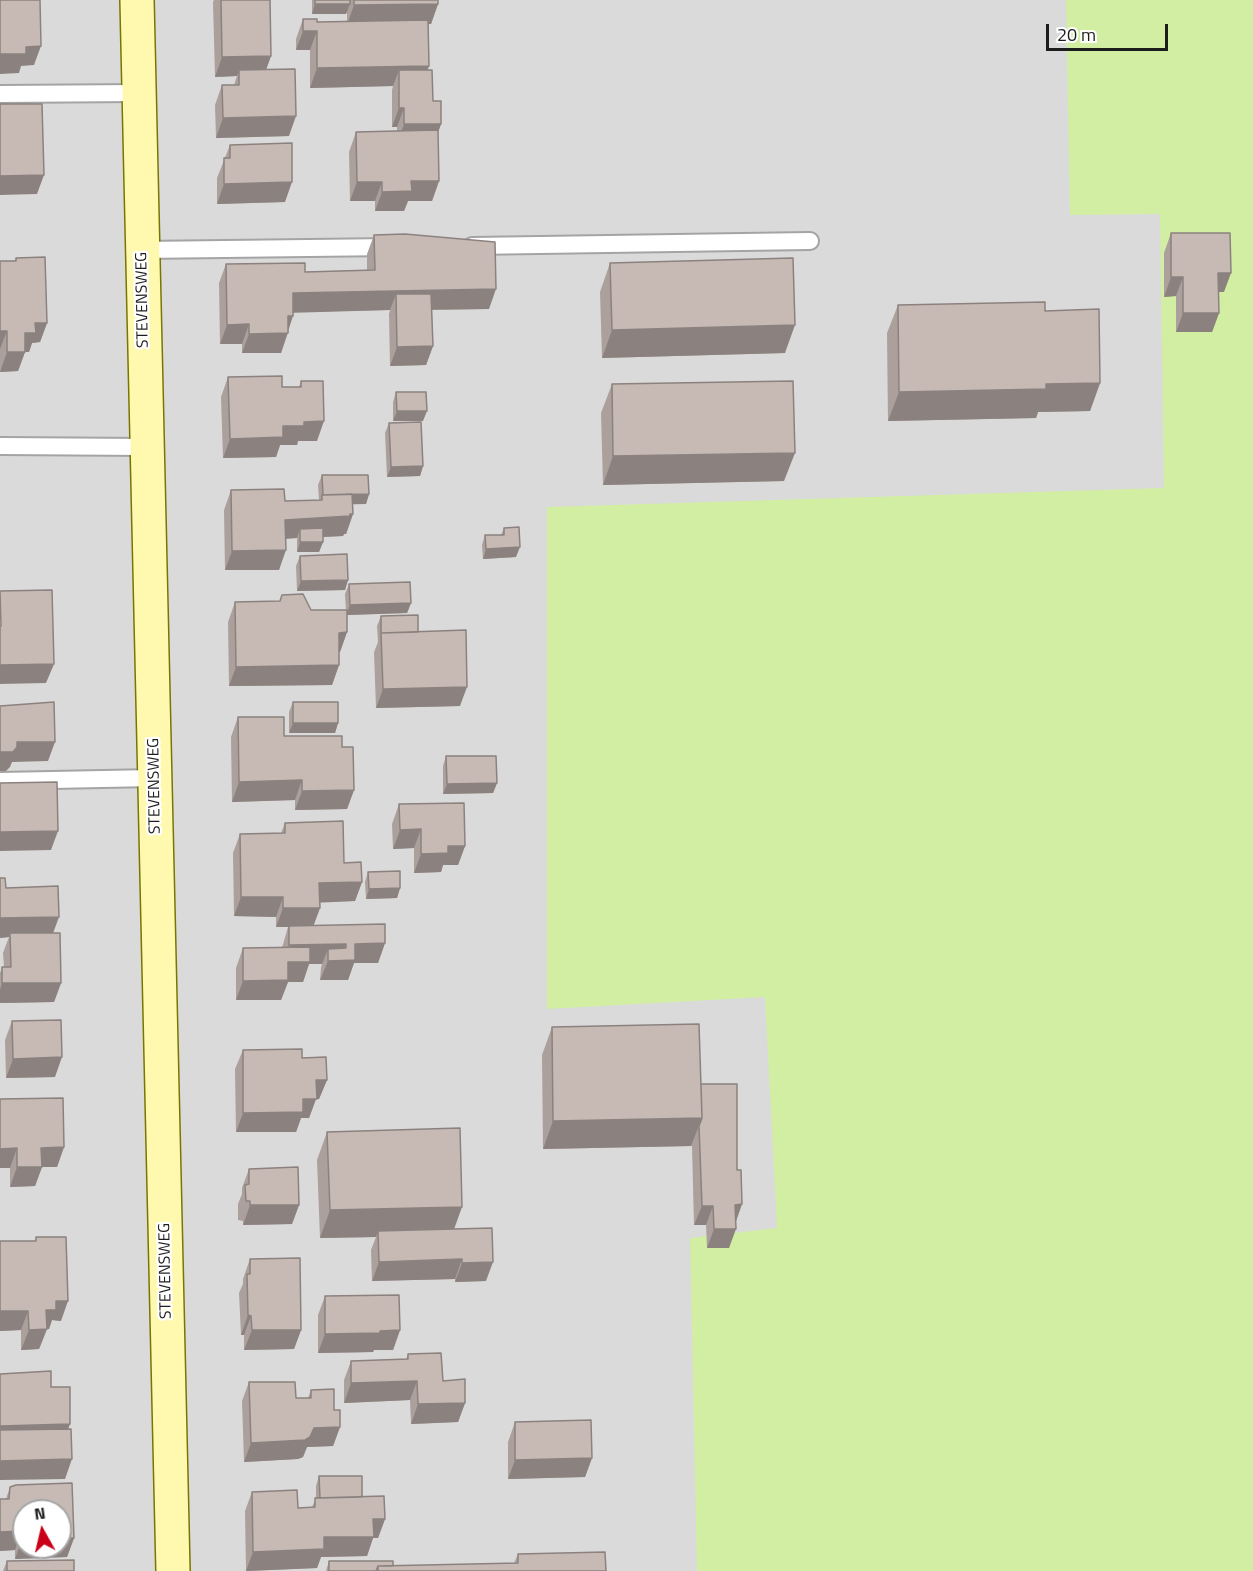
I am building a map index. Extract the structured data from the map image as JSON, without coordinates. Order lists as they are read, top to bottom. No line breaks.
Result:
{"streets":{"street":["STEVENSWEG"]},"scale_bar":"20 m","north":"top"}
